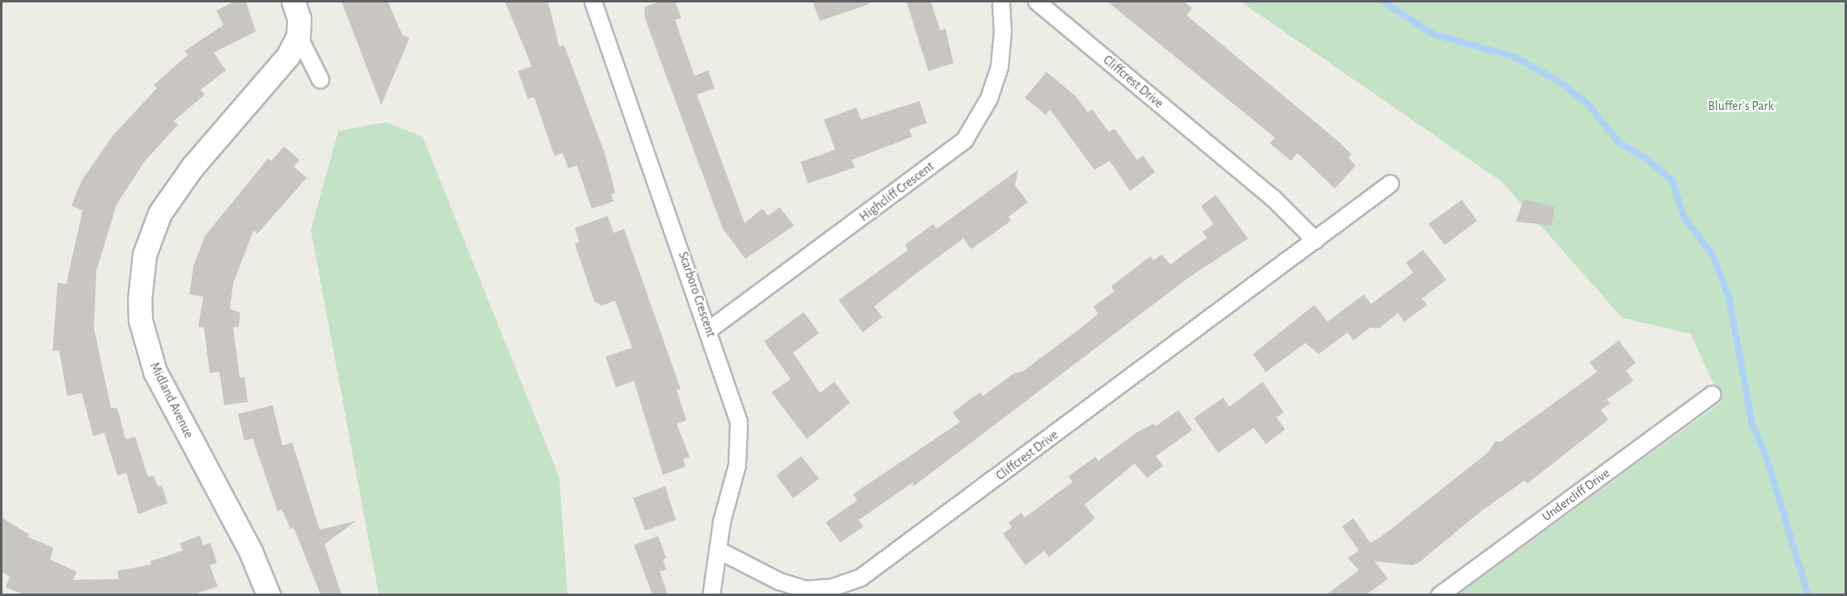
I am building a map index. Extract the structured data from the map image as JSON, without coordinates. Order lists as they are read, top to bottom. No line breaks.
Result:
{"streets":{"street":["Cliffcrest Drive","Highcliff Crescent","Scarboro Crescent","Midland Avenue","Undercliff Drive"]},"crossings":[["Cliffcrest Drive","Scarboro Crescent"],["Highcliff Crescent","Scarboro Crescent"]],"parks":["Bluffer's Park"]}
